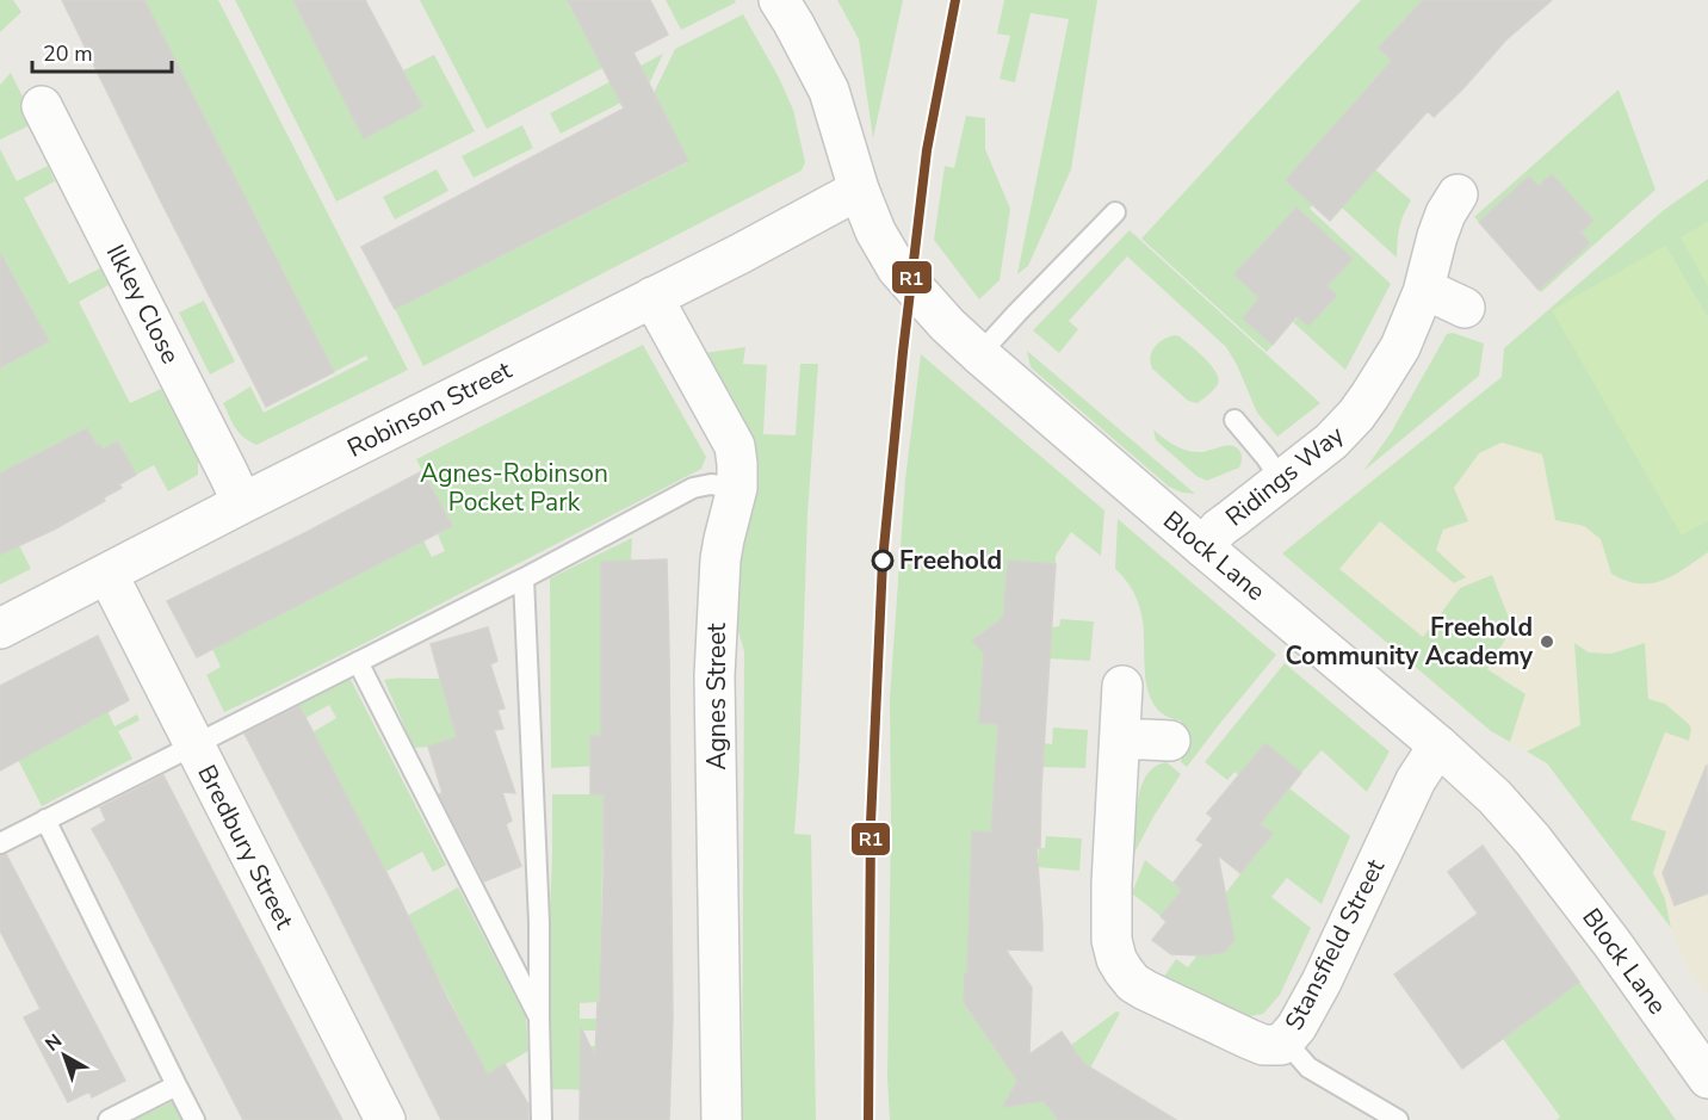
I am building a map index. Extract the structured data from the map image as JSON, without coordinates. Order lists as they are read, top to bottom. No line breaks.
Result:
{"streets":{"street":["Ilkley Close","Robinson Street","Ridings Way","Block Lane","Agnes Street","Bredbury Street","Stansfield Street"]},"crossings":[["Ilkley Close","Robinson Street"],["Robinson Street","Block Lane"],["Robinson Street","Agnes Street"],["Robinson Street","Bredbury Street"],["Ridings Way","Block Lane"],["Block Lane","Stansfield Street"]],"parks":["Agnes-Robinson Pocket Park"],"places":["Freehold","Freehold Community Academy"],"lines":["transit line R1"],"scale_bar":"20 m","north":"top left"}
